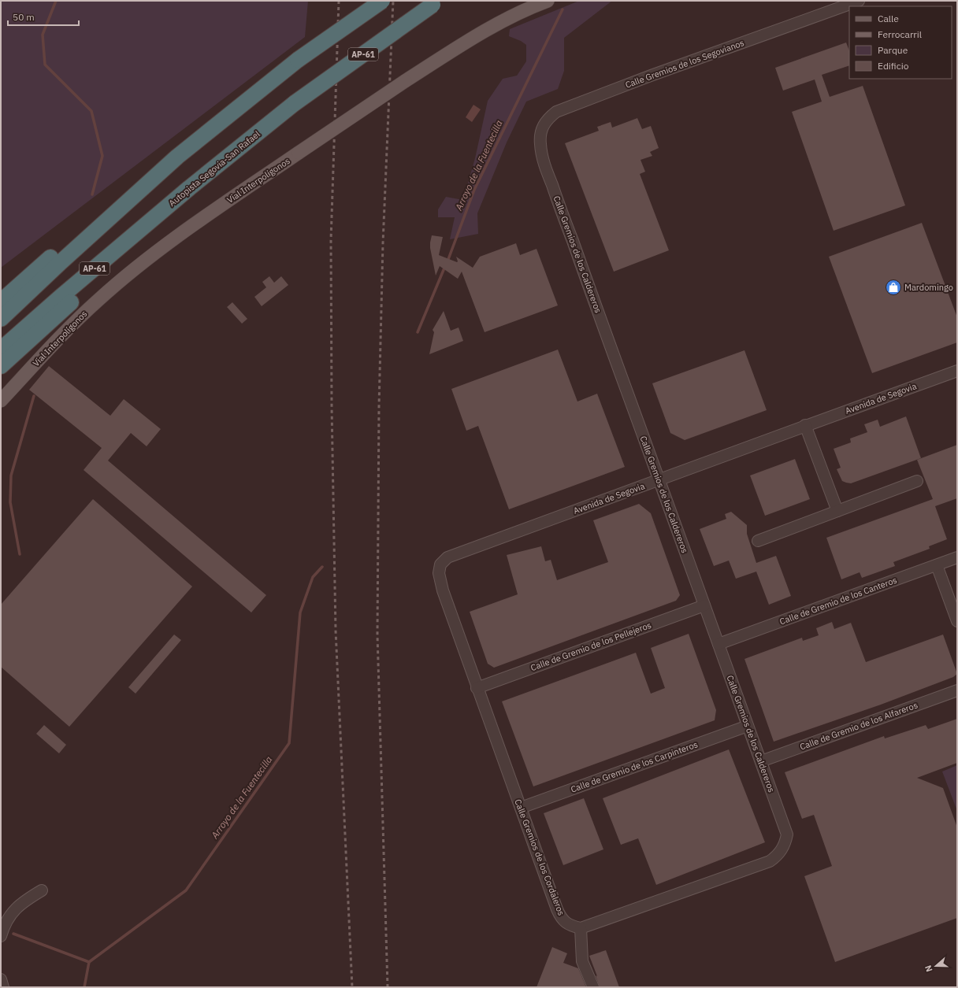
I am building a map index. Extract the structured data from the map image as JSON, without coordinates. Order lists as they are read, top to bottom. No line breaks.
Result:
{"streets":{"highway":["AP-61","Autopista Segovia-San Rafael"],"main road":["Vial Interpolígonos"],"street":["Calle Gremios de los Segovianos","Calle Gremios de los Caldereros","Avenida de Segovia","Calle de Gremio de los Canteros","Calle de Gremio de los Pellejeros","Calle de Gremio de los Alfareros","Calle de Gremio de los Carpinteros","Calle Gremios de los Cordaleros"]},"crossings":[["Calle Gremios de los Segovianos","Calle Gremios de los Caldereros"],["Calle Gremios de los Caldereros","Avenida de Segovia"],["Calle Gremios de los Caldereros","Calle de Gremio de los Canteros"],["Calle Gremios de los Caldereros","Calle de Gremio de los Pellejeros"],["Calle Gremios de los Caldereros","Calle de Gremio de los Alfareros"],["Calle Gremios de los Caldereros","Calle de Gremio de los Carpinteros"],["Calle Gremios de los Caldereros","Calle Gremios de los Cordaleros"],["Avenida de Segovia","Calle Gremios de los Cordaleros"],["Calle de Gremio de los Pellejeros","Calle Gremios de los Cordaleros"],["Calle de Gremio de los Carpinteros","Calle Gremios de los Cordaleros"]],"water":["Arroyo de la Fuentecilla"],"places":{"shop":["Mardomingo"]},"legend":["Calle","Ferrocarril","Parque","Edificio"],"scale_bar":"50 m","north":"left"}
